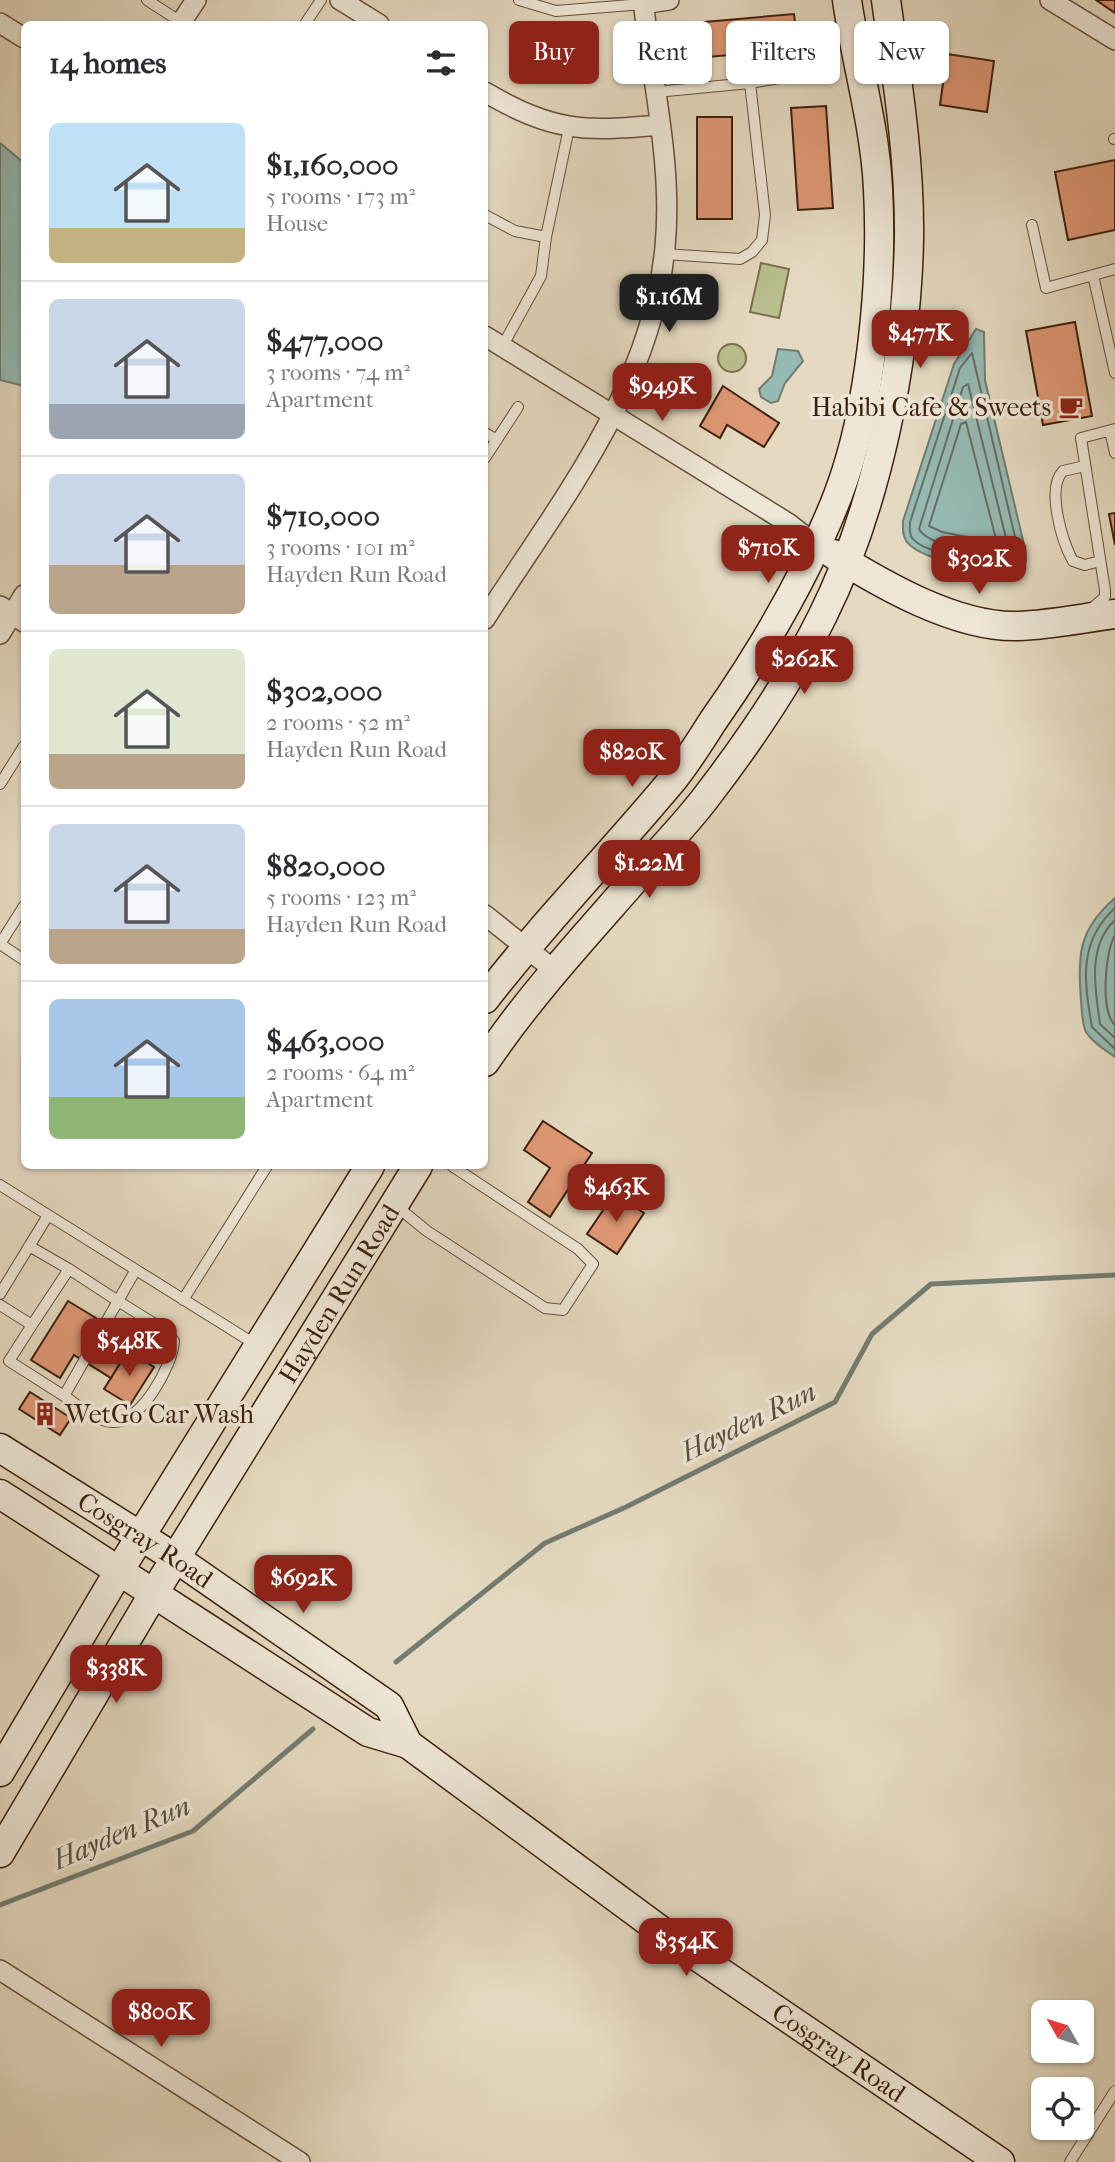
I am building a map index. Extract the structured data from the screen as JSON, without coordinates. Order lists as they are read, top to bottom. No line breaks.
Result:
{"streets":{"main road":["Hayden Run Road","Cosgray Road"]},"crossings":[["Hayden Run Road","Cosgray Road"]],"water":["Hayden Run"],"places":{"cafe":["Habibi Cafe & Sweets"],"building":["WetGo Car Wash"]},"north":"top left","page":{"chip":["Buy","Rent","Filters","New"],"heading":"14 homes","list":[{"name":"$1,160,000","note":"5 rooms · 173 m² · House"},{"name":"$477,000","note":"3 rooms · 74 m² · Apartment"},{"name":"$710,000","note":"3 rooms · 101 m² · Hayden Run Road"},{"name":"$302,000","note":"2 rooms · 52 m² · Hayden Run Road"},{"name":"$820,000","note":"5 rooms · 123 m² · Hayden Run Road"},{"name":"$463,000","note":"2 rooms · 64 m² · Apartment"}],"price":["$1.16M","$477K","$949K","$710K","$302K","$262K","$820K","$1.22M","$463K","$548K","$692K","$338K","$354K","$800K"]}}
